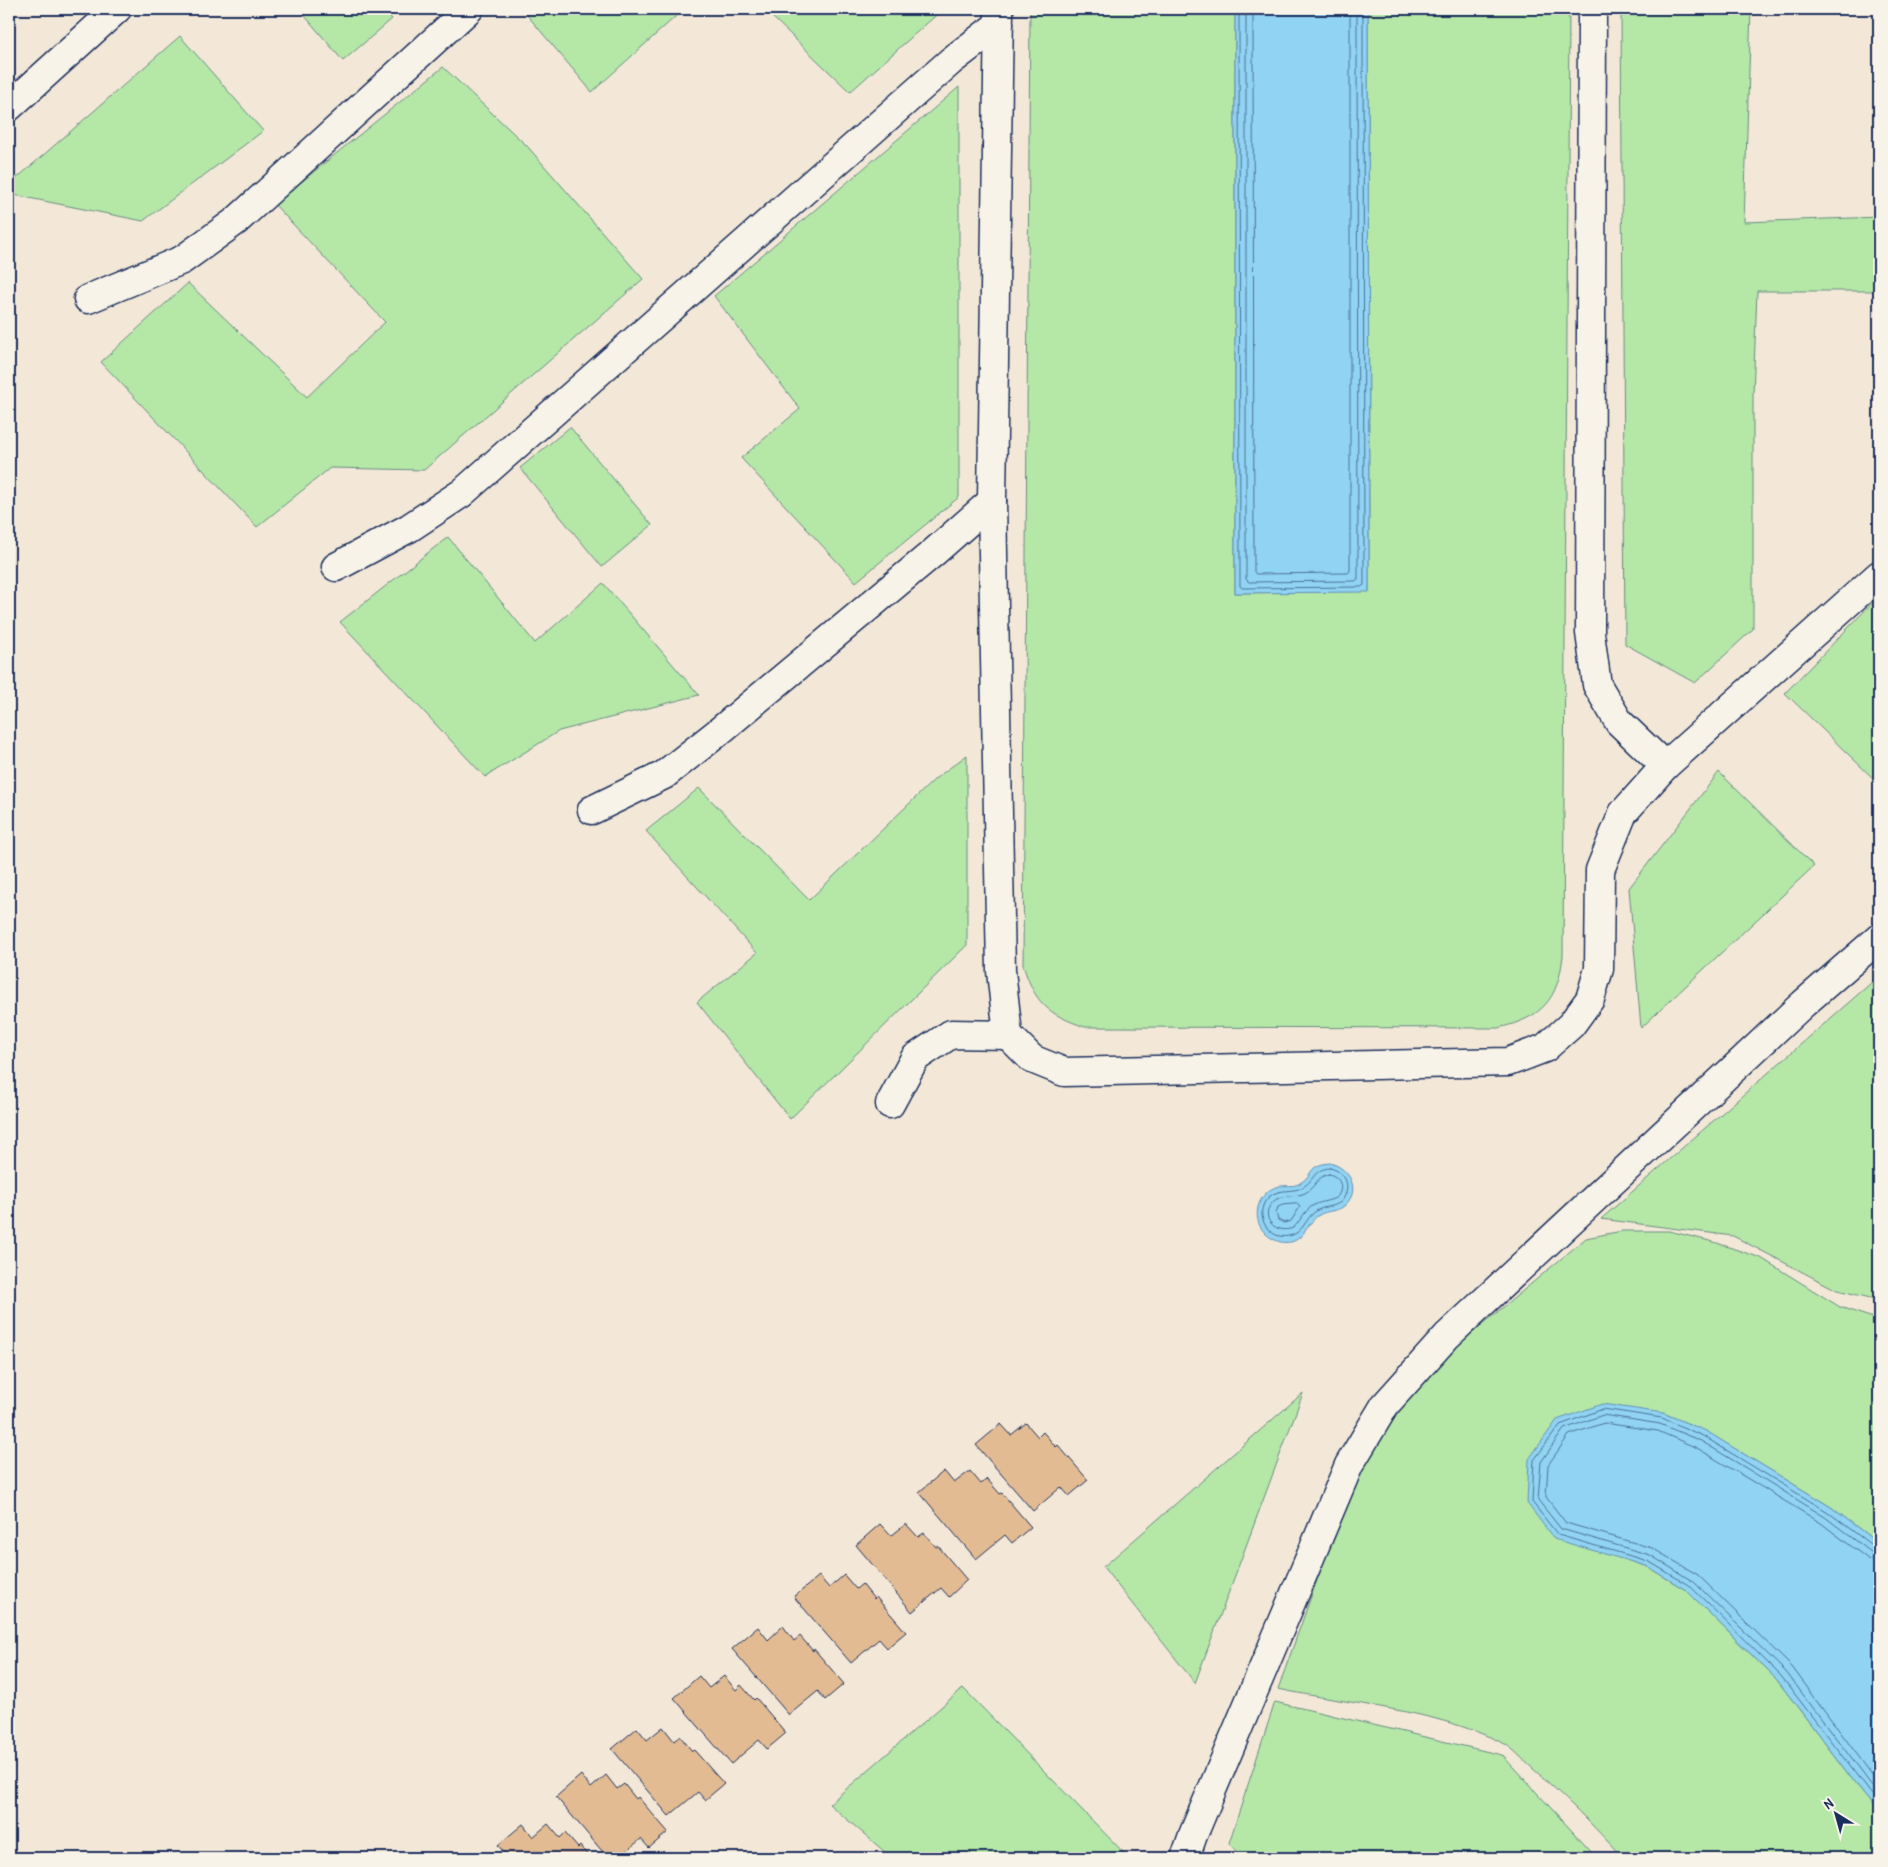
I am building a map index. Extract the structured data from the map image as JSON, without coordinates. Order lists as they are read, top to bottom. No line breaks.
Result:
{"north":"top left"}
